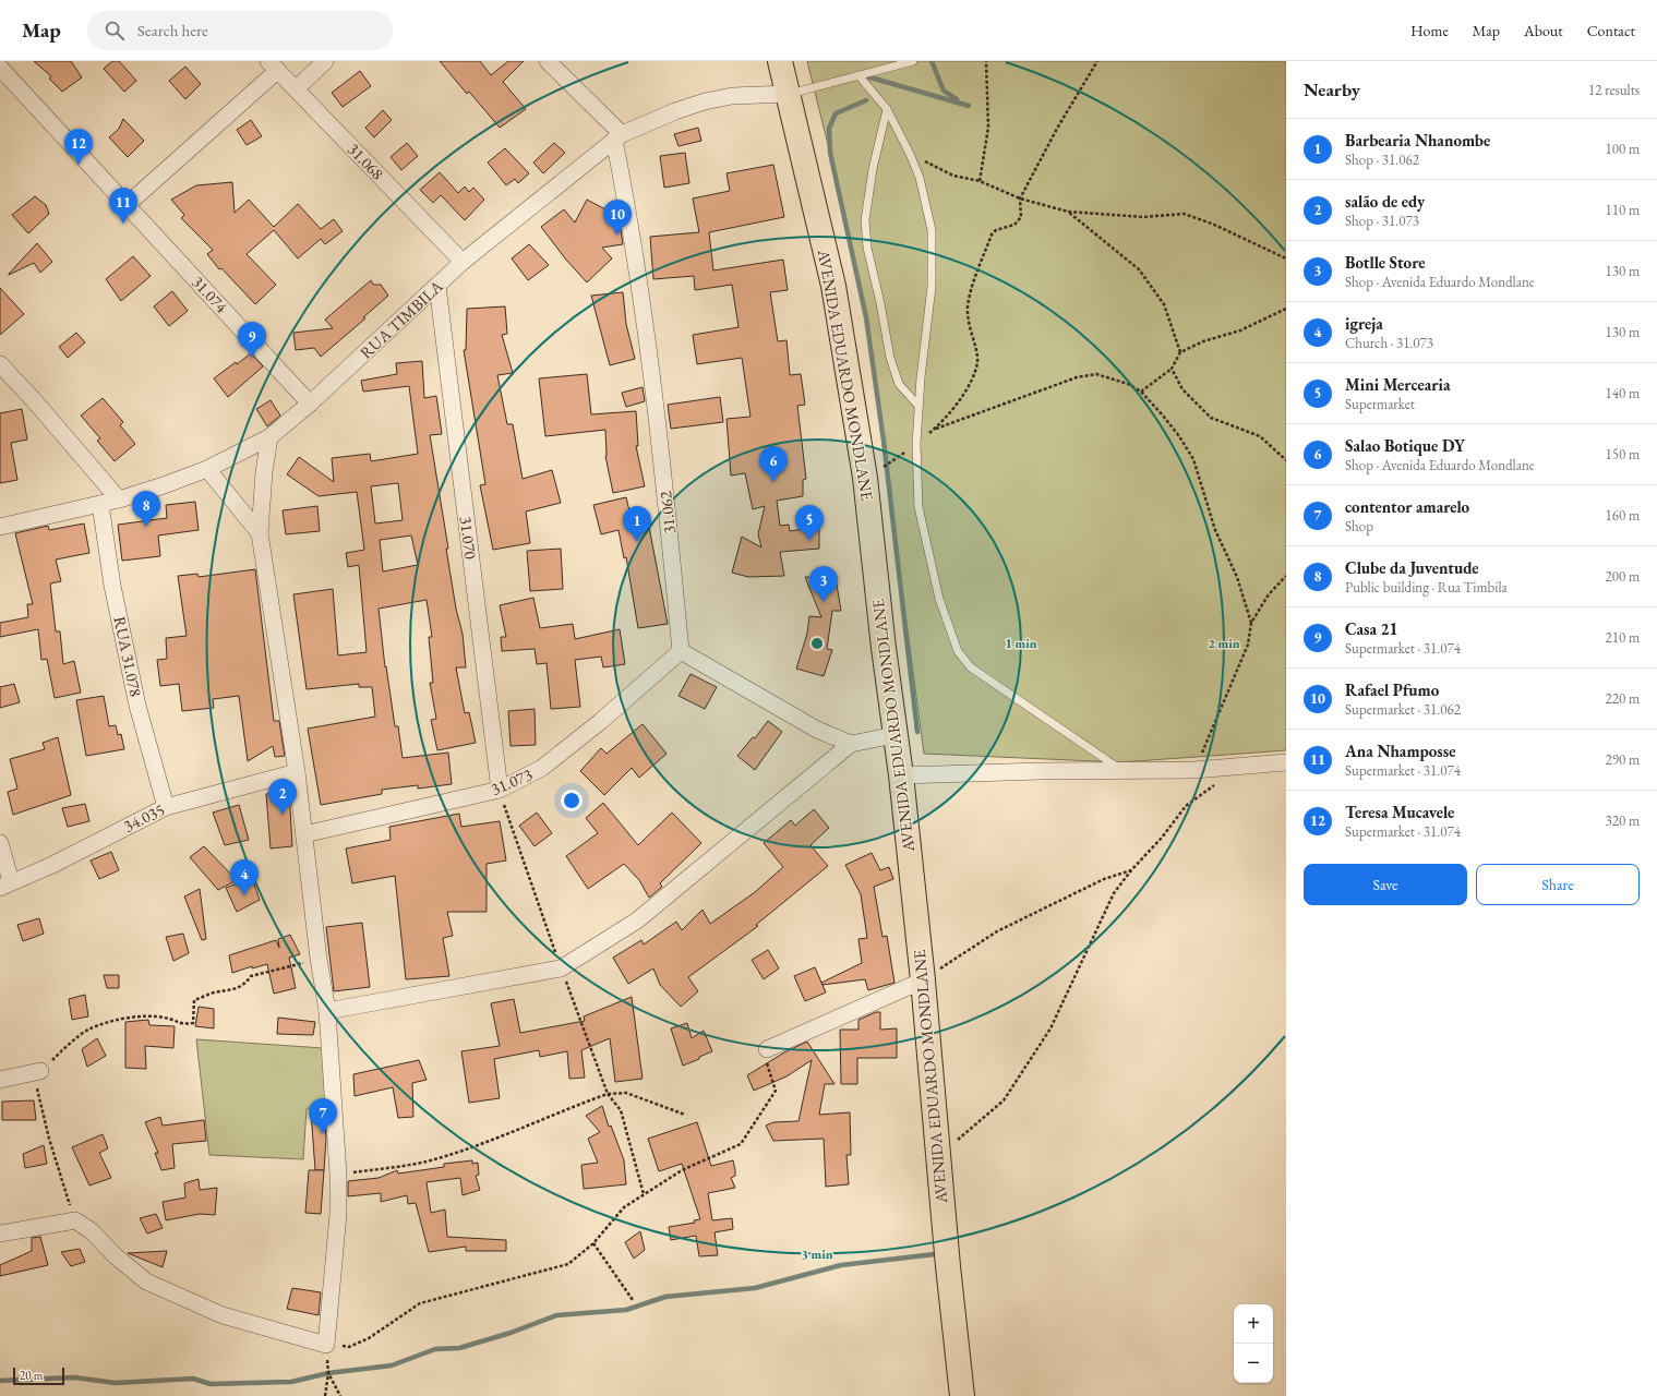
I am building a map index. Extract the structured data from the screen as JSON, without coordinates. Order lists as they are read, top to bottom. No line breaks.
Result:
{"streets":{"main road":["AVENIDA EDUARDO MONDLANE"],"street":["31.068","31.074","RUA TIMBILA","31.062","31.070","RUA 31.078","31.073","34.035"]},"crossings":[["31.068","RUA TIMBILA"],["31.074","RUA TIMBILA"],["RUA TIMBILA","AVENIDA EDUARDO MONDLANE"],["RUA TIMBILA","31.062"],["RUA TIMBILA","31.070"],["RUA TIMBILA","RUA 31.078"],["31.062","31.073"],["31.070","31.073"],["RUA 31.078","34.035"]],"scale_bar":"20 m","page":{"header":"Map","search":"Search here","nav":["Home","Map","About","Contact"],"heading":["Nearby","12 results"],"list":[{"mark":"1","name":"Barbearia Nhanombe","note":"Shop · 31.062","value":"100 m"},{"mark":"2","name":"salão de edy","note":"Shop · 31.073","value":"110 m"},{"mark":"3","name":"Botlle Store","note":"Shop · Avenida Eduardo Mondlane","value":"130 m"},{"mark":"4","name":"igreja","note":"Church · 31.073","value":"130 m"},{"mark":"5","name":"Mini Mercearia","note":"Supermarket","value":"140 m"},{"mark":"6","name":"Salao Botique DY","note":"Shop · Avenida Eduardo Mondlane","value":"150 m"},{"mark":"7","name":"contentor amarelo","note":"Shop","value":"160 m"},{"mark":"8","name":"Clube da Juventude","note":"Public building · Rua Timbila","value":"200 m"},{"mark":"9","name":"Casa 21","note":"Supermarket · 31.074","value":"210 m"},{"mark":"10","name":"Rafael Pfumo","note":"Supermarket · 31.062","value":"220 m"},{"mark":"11","name":"Ana Nhamposse","note":"Supermarket · 31.074","value":"290 m"},{"mark":"12","name":"Teresa Mucavele","note":"Supermarket · 31.074","value":"320 m"}],"pins":["12","11","10","9","6","8","5","1","3","2","4","7"],"buttons":["Save","Share"],"map_buttons":["+","−"],"scale":"20 m"},"rings":["1 min","2 min","3 min"]}
